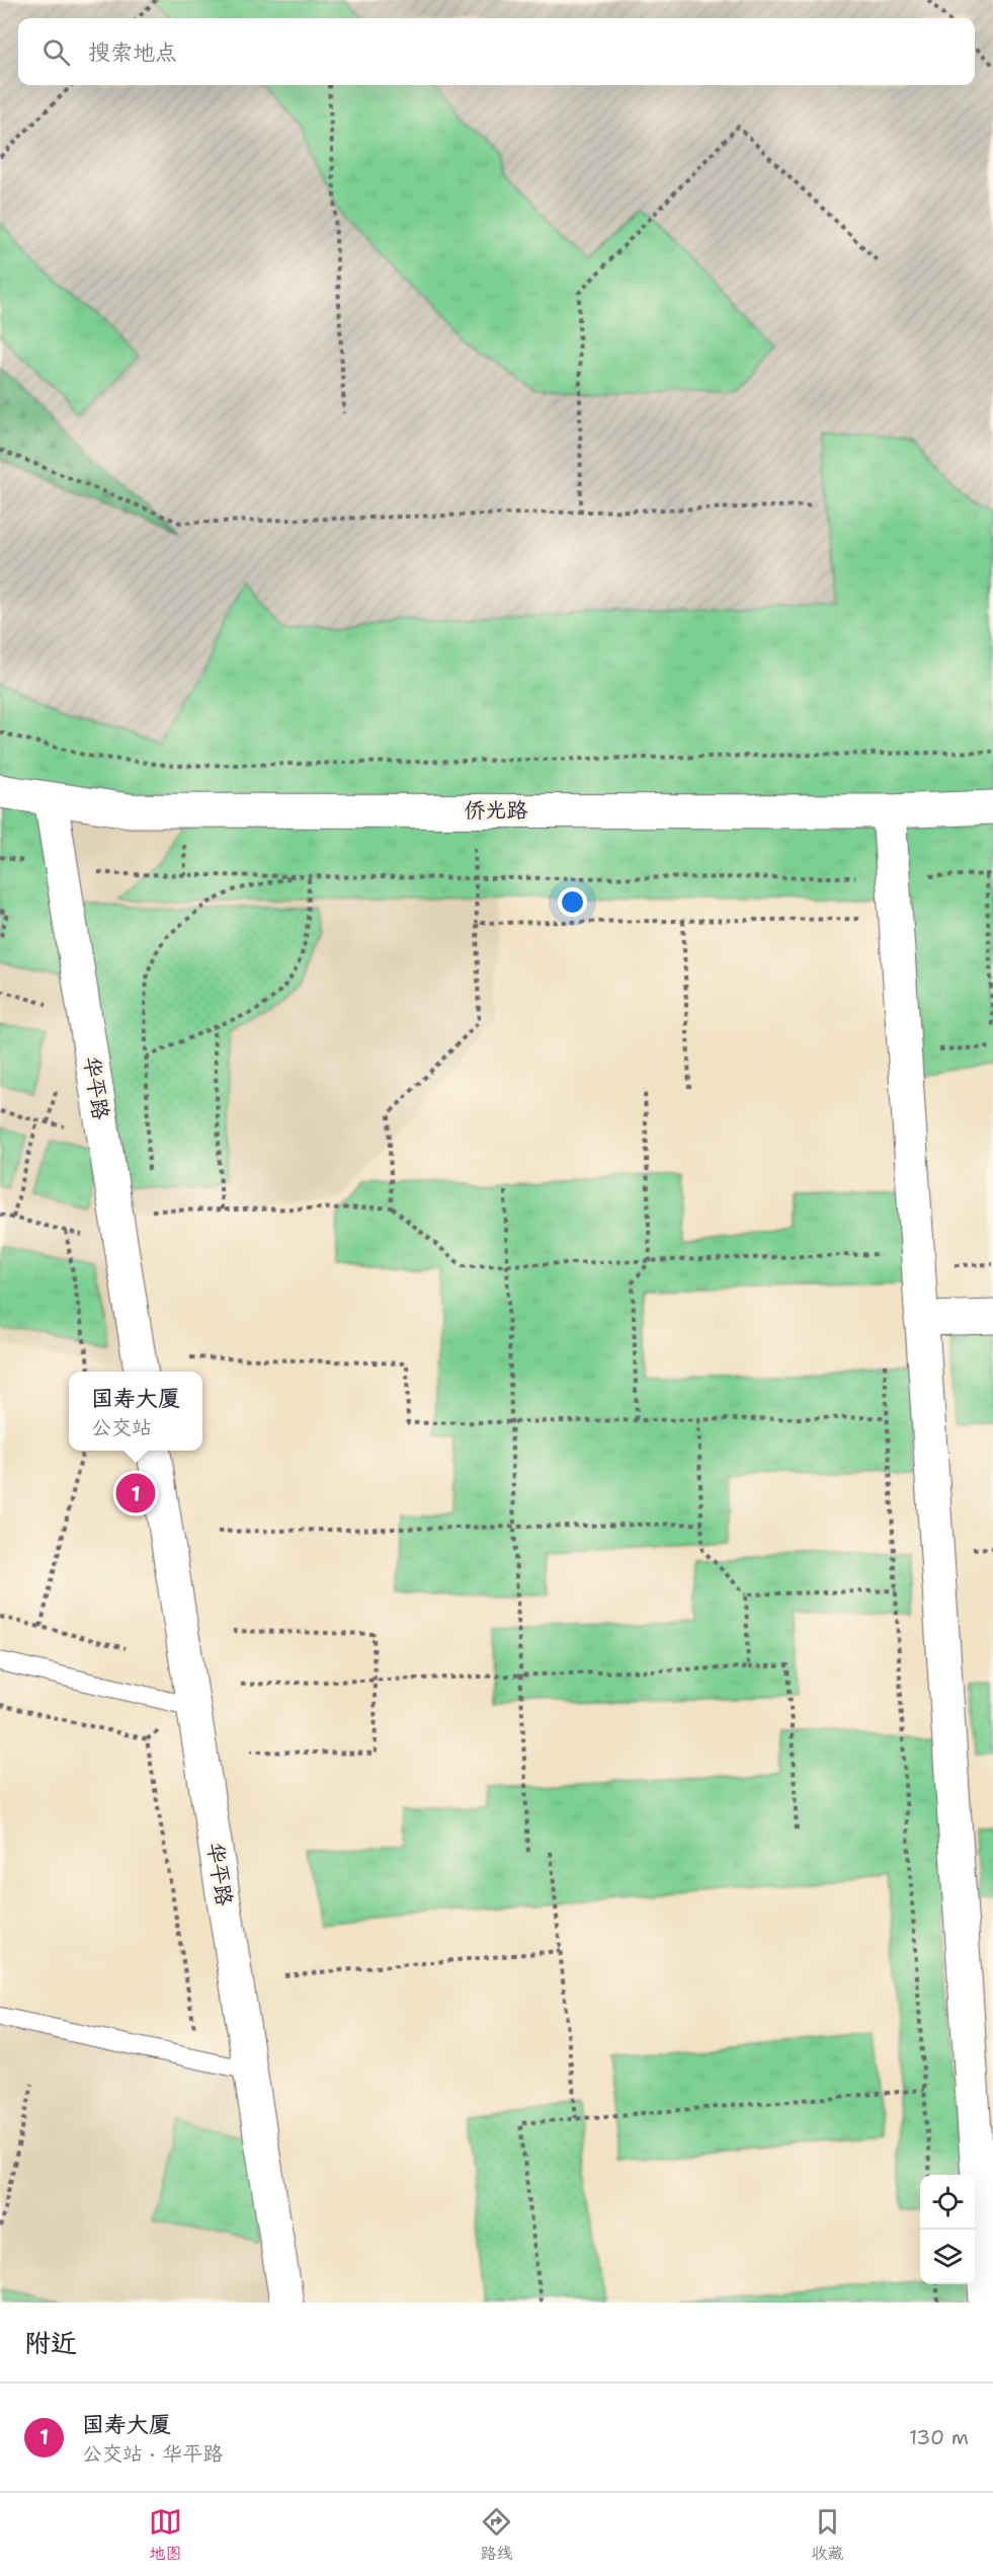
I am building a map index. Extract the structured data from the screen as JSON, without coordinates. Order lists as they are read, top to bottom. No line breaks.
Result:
{"streets":{"street":["侨光路","华平路"]},"crossings":[["侨光路","华平路"]],"page":{"search":"搜索地点","popup":["国寿大厦","公交站"],"pins":"1","heading":"附近","list":[{"mark":"1","name":"国寿大厦","note":"公交站 · 华平路","value":"130 m"}],"nav":["地图","路线","收藏"]}}
